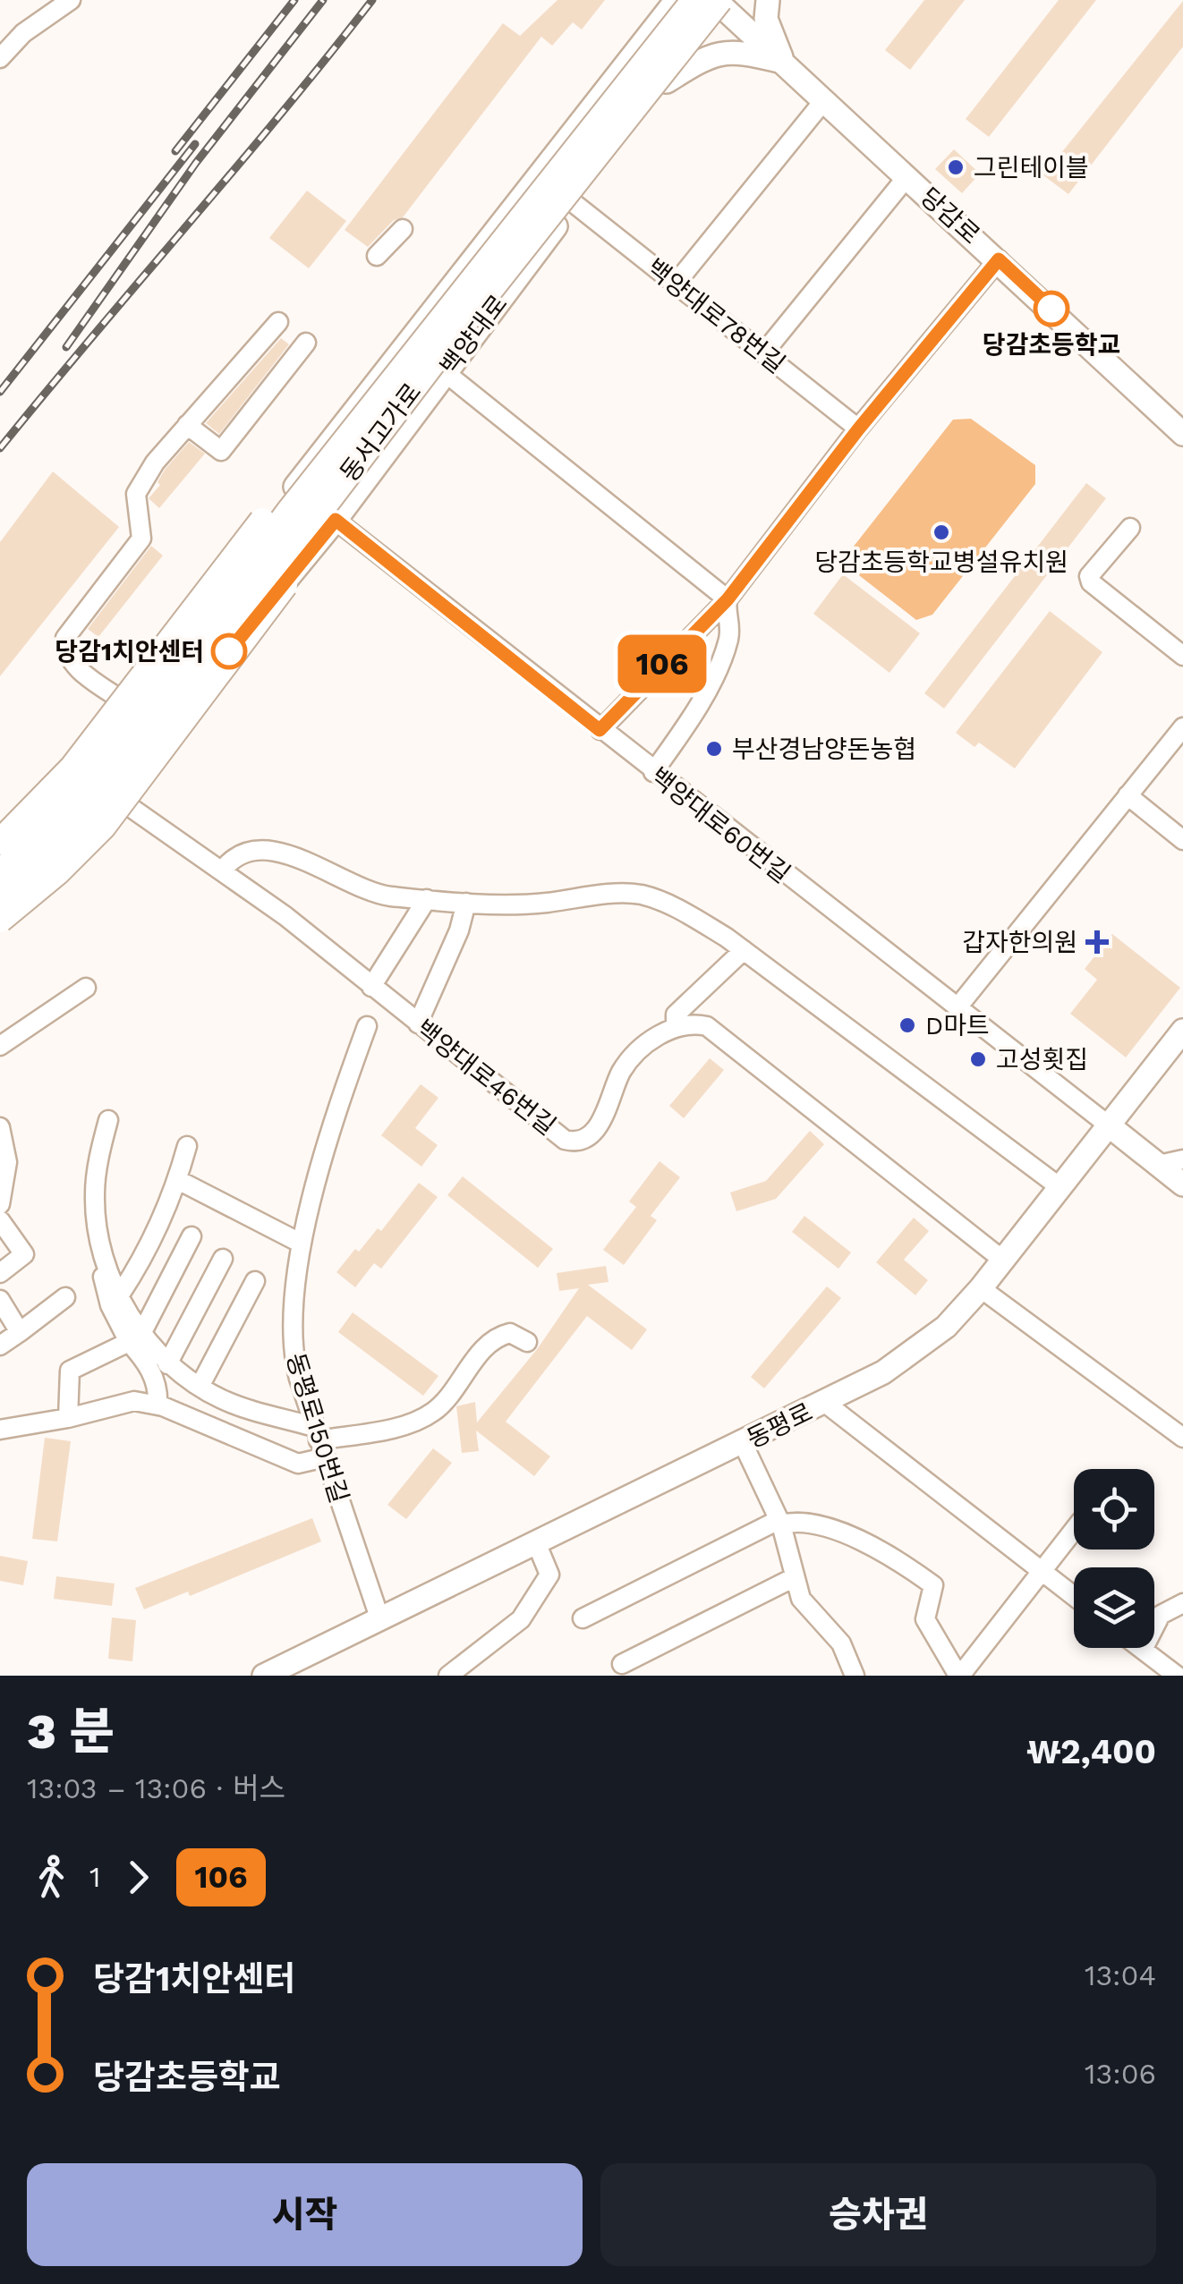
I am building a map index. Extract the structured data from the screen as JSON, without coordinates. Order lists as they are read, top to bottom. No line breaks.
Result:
{"streets":{"highway":["동서고가로"],"main road":["당감로","백양대로","동평로"],"street":["백양대로78번길","백양대로60번길","백양대로46번길","동평로150번길"]},"crossings":[["당감로","백양대로"],["당감로","동서고가로"],["백양대로78번길","백양대로"],["백양대로","동서고가로"],["백양대로","백양대로60번길"],["백양대로","백양대로46번길"],["백양대로60번길","동평로"],["동평로","동평로150번길"]],"places":{"other":["그린테이블","당감초등학교","당감초등학교병설유치원","당감1치안센터","부산경남양돈농협","D마트","고성횟집"],"health":["갑자한의원"]},"lines":["bus line 106"],"page":{"on_map":"106","heading":["3 분","13:03 – 13:06 · 버스","₩2,400"],"legs":["1","106"],"list":[{"name":"당감1치안센터","value":"13:04"},{"name":"당감초등학교","value":"13:06"}],"buttons":["시작","승차권"]}}
